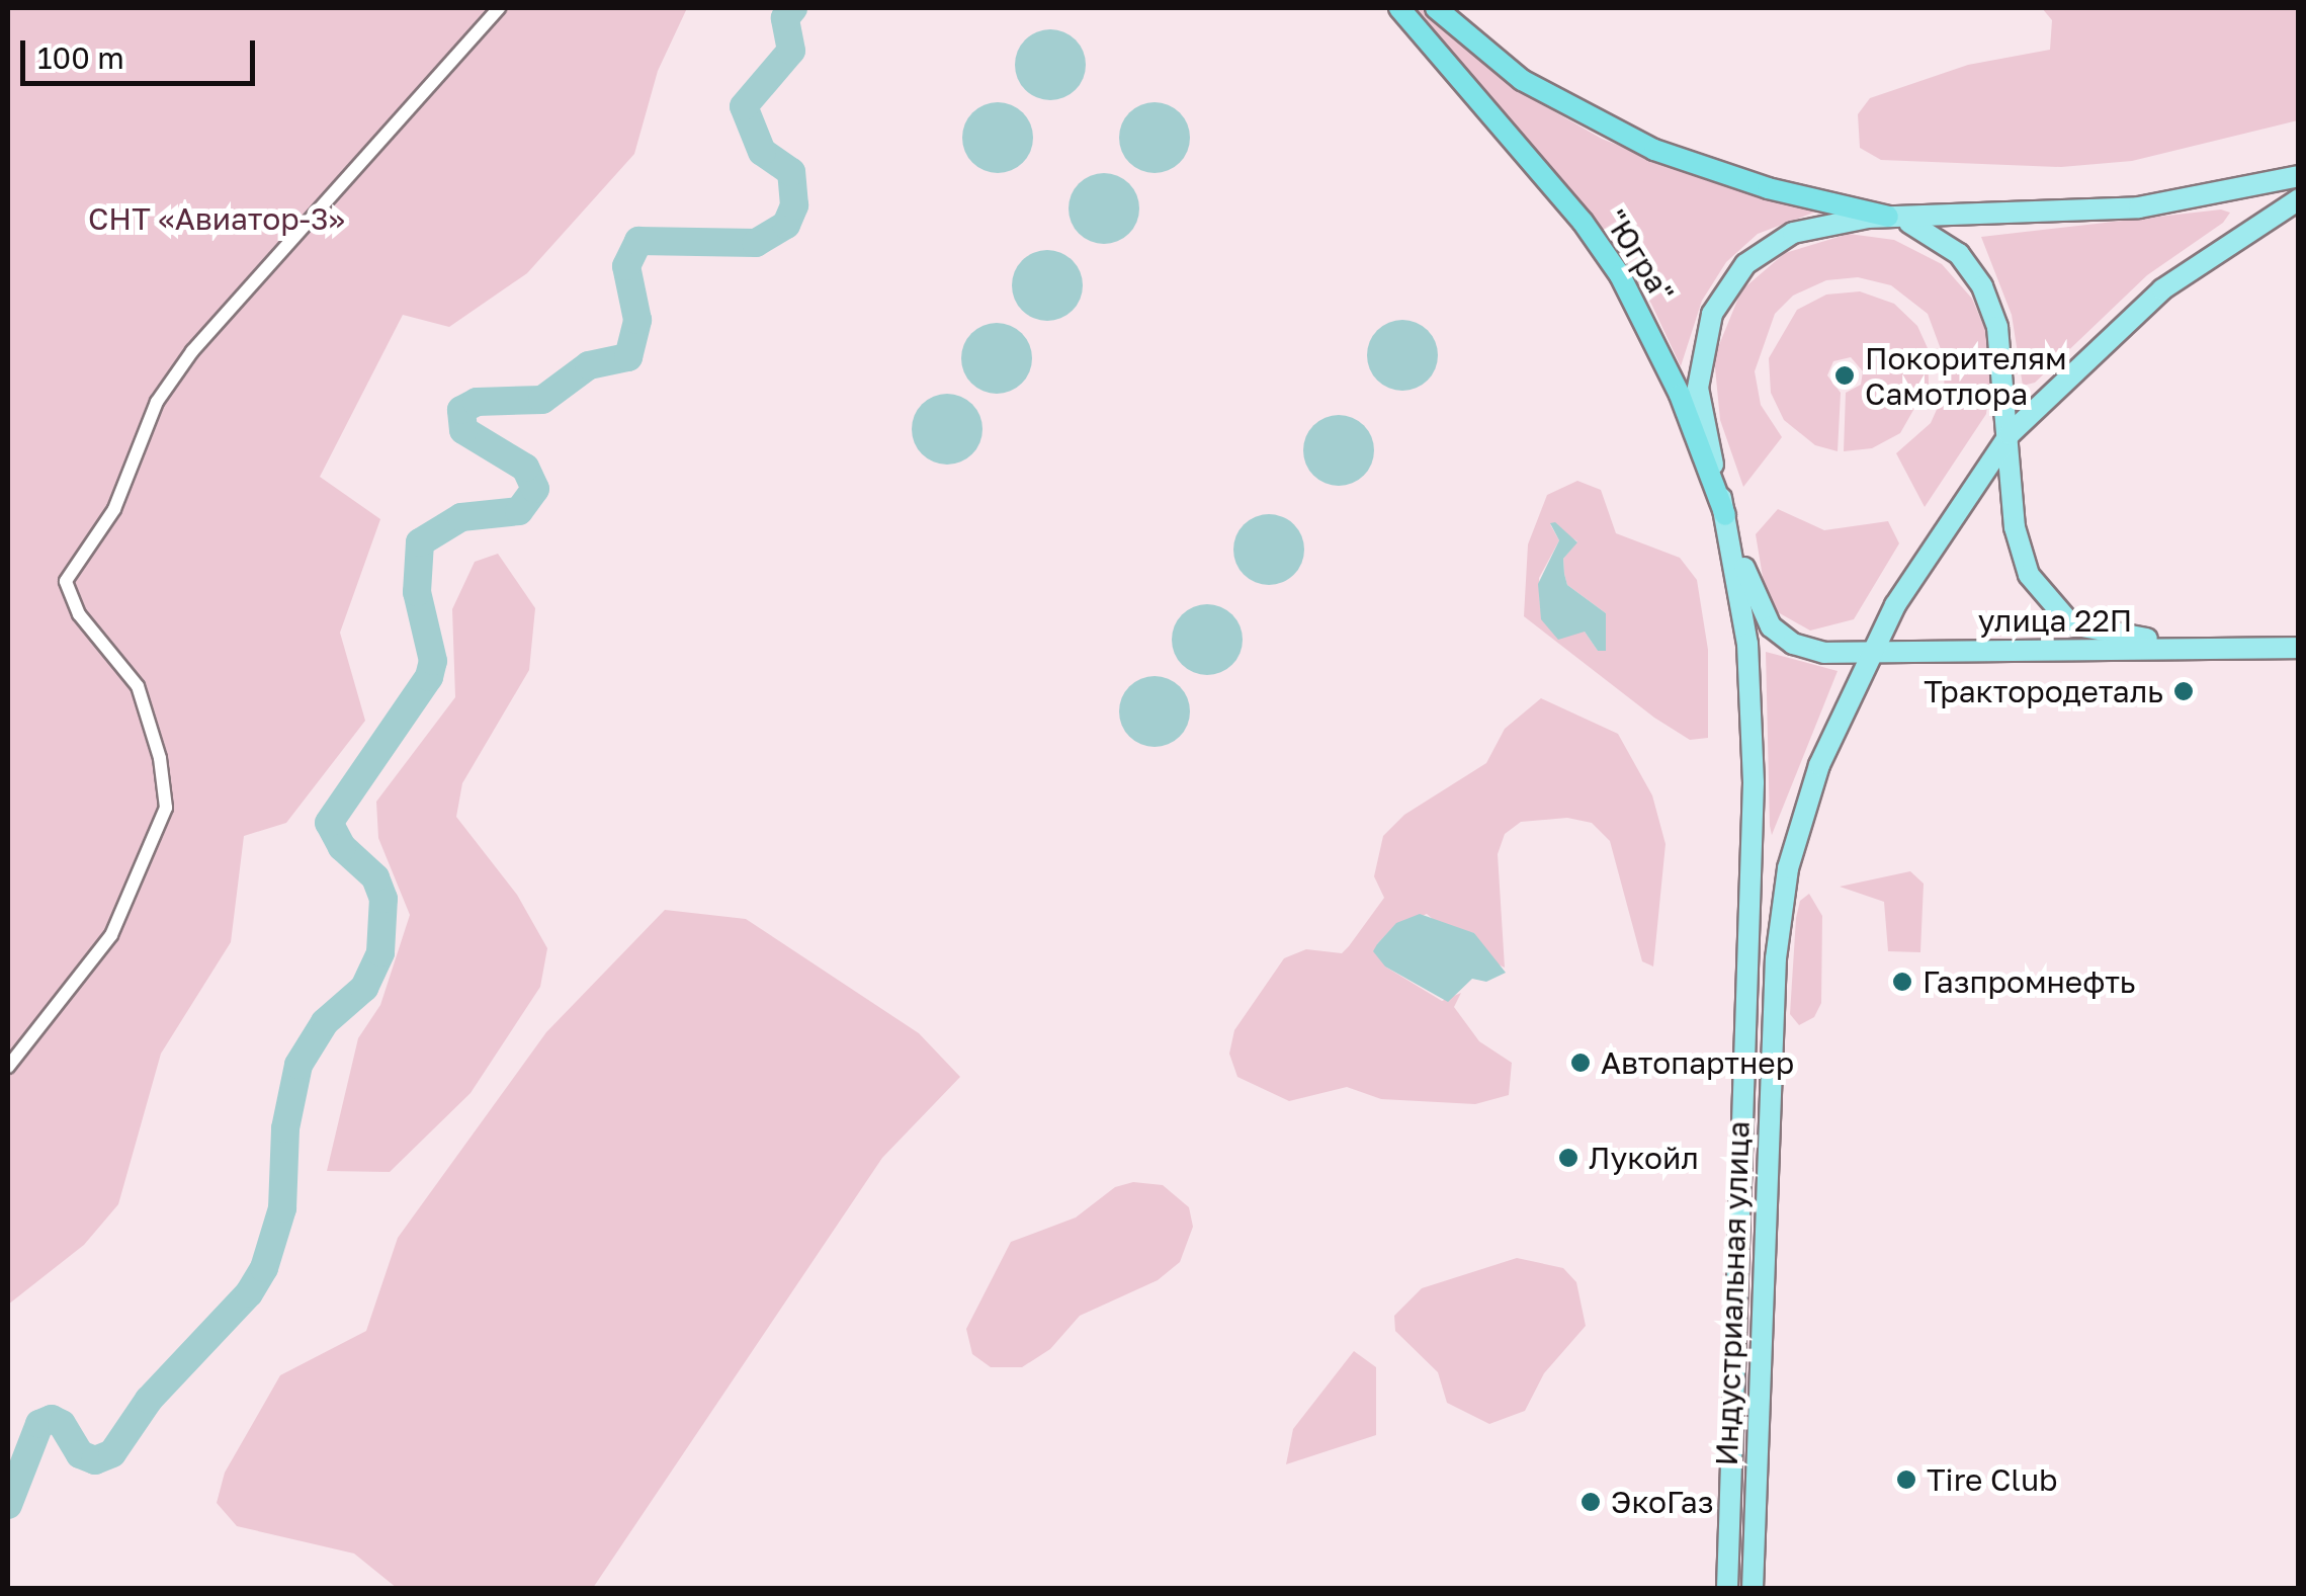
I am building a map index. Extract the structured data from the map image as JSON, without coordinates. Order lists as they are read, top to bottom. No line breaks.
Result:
{"streets":{"highway":["\"Югра\""],"main road":["улица 22П","Индустриальная улица"]},"crossings":[["\"Югра\"","улица 22П"],["\"Югра\"","Индустриальная улица"],["улица 22П","Индустриальная улица"]],"parks":["СНТ «Авиатор-3»"],"places":["Покорителям Самотлора","Трактородеталь","Газпромнефть","Автопартнер","Лукойл","Tire Club","ЭкоГаз"],"scale_bar":"100 m"}
